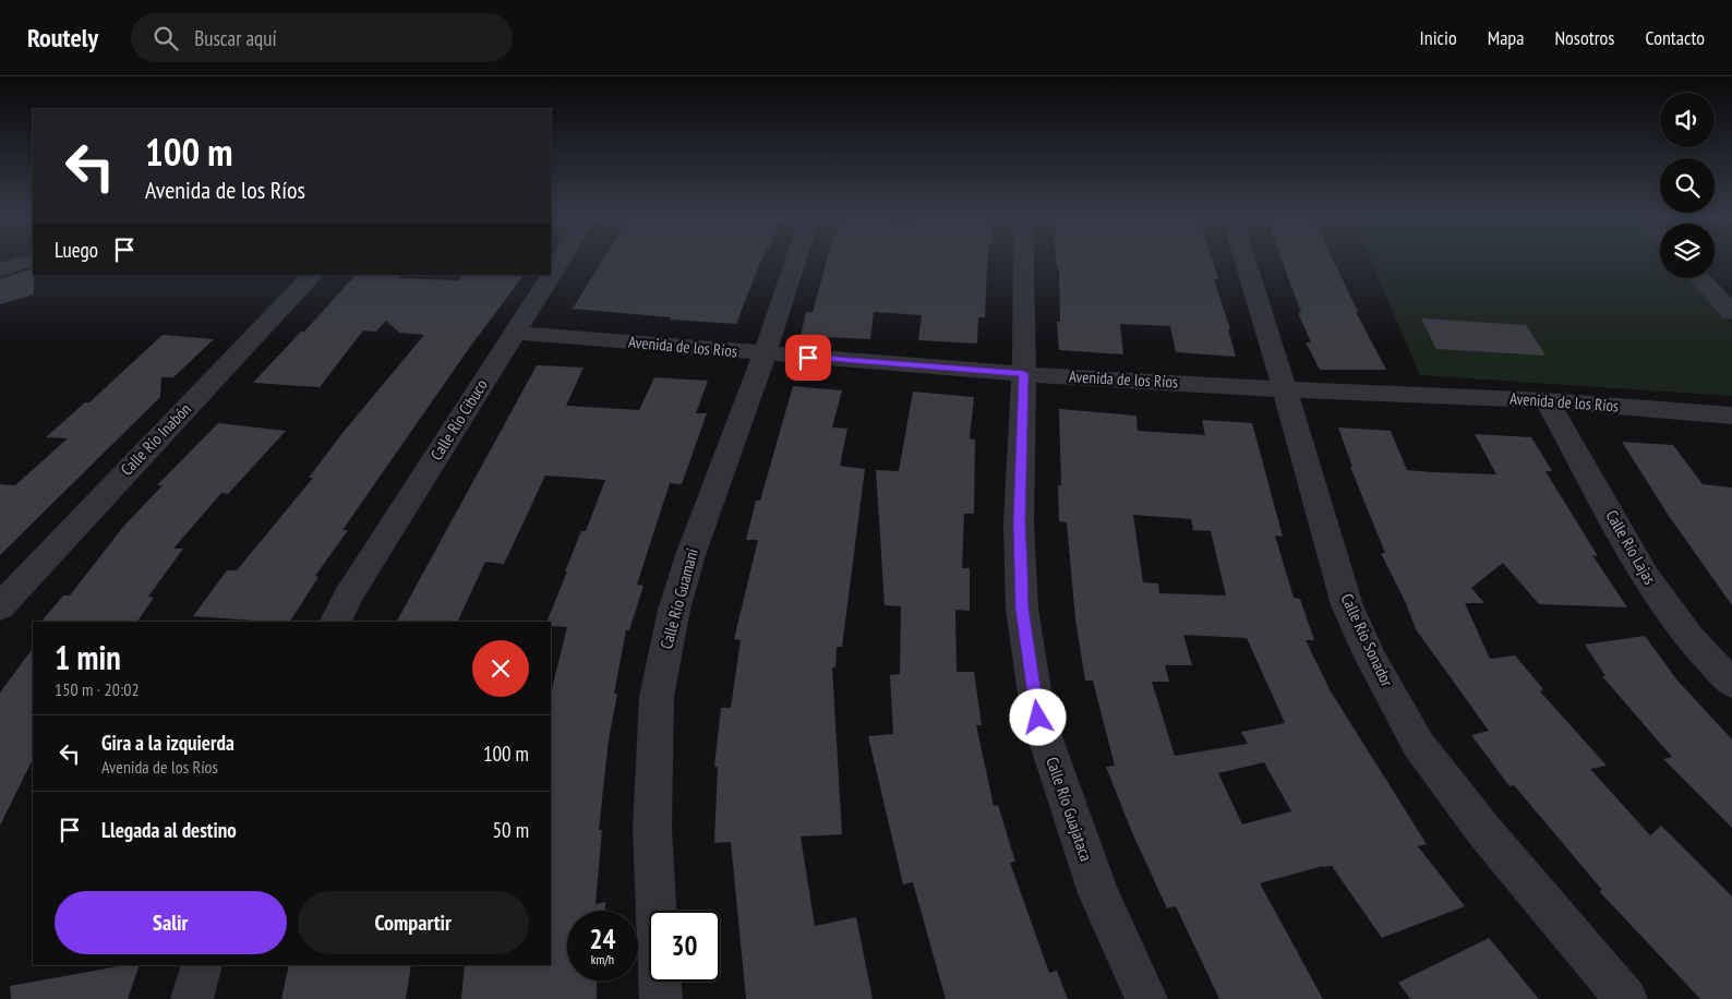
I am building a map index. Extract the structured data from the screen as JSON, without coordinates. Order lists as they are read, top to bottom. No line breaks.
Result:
{"streets":{"street":["Avenida de los Ríos","Calle Río Cibuco","Calle Río Inabón","Calle Río Lajas","Calle Río Guamaní","Calle Río Sonador","Calle Río Guajataca"]},"crossings":[["Avenida de los Ríos","Calle Río Cibuco"],["Avenida de los Ríos","Calle Río Lajas"],["Avenida de los Ríos","Calle Río Guamaní"],["Avenida de los Ríos","Calle Río Sonador"],["Avenida de los Ríos","Calle Río Guajataca"]],"page":{"header":"Routely","search":"Buscar aquí","nav":["Inicio","Mapa","Nosotros","Contacto"],"turn":["100 m","Avenida de los Ríos"],"then":"Luego","heading":["1 min","150 m · 20:02"],"list":[{"name":"Gira a la izquierda","note":"Avenida de los Ríos","value":"100 m"},{"name":"Llegada al destino","value":"50 m"}],"buttons":["Salir","Compartir"],"speed":"24 km/h","limit":"30"}}
